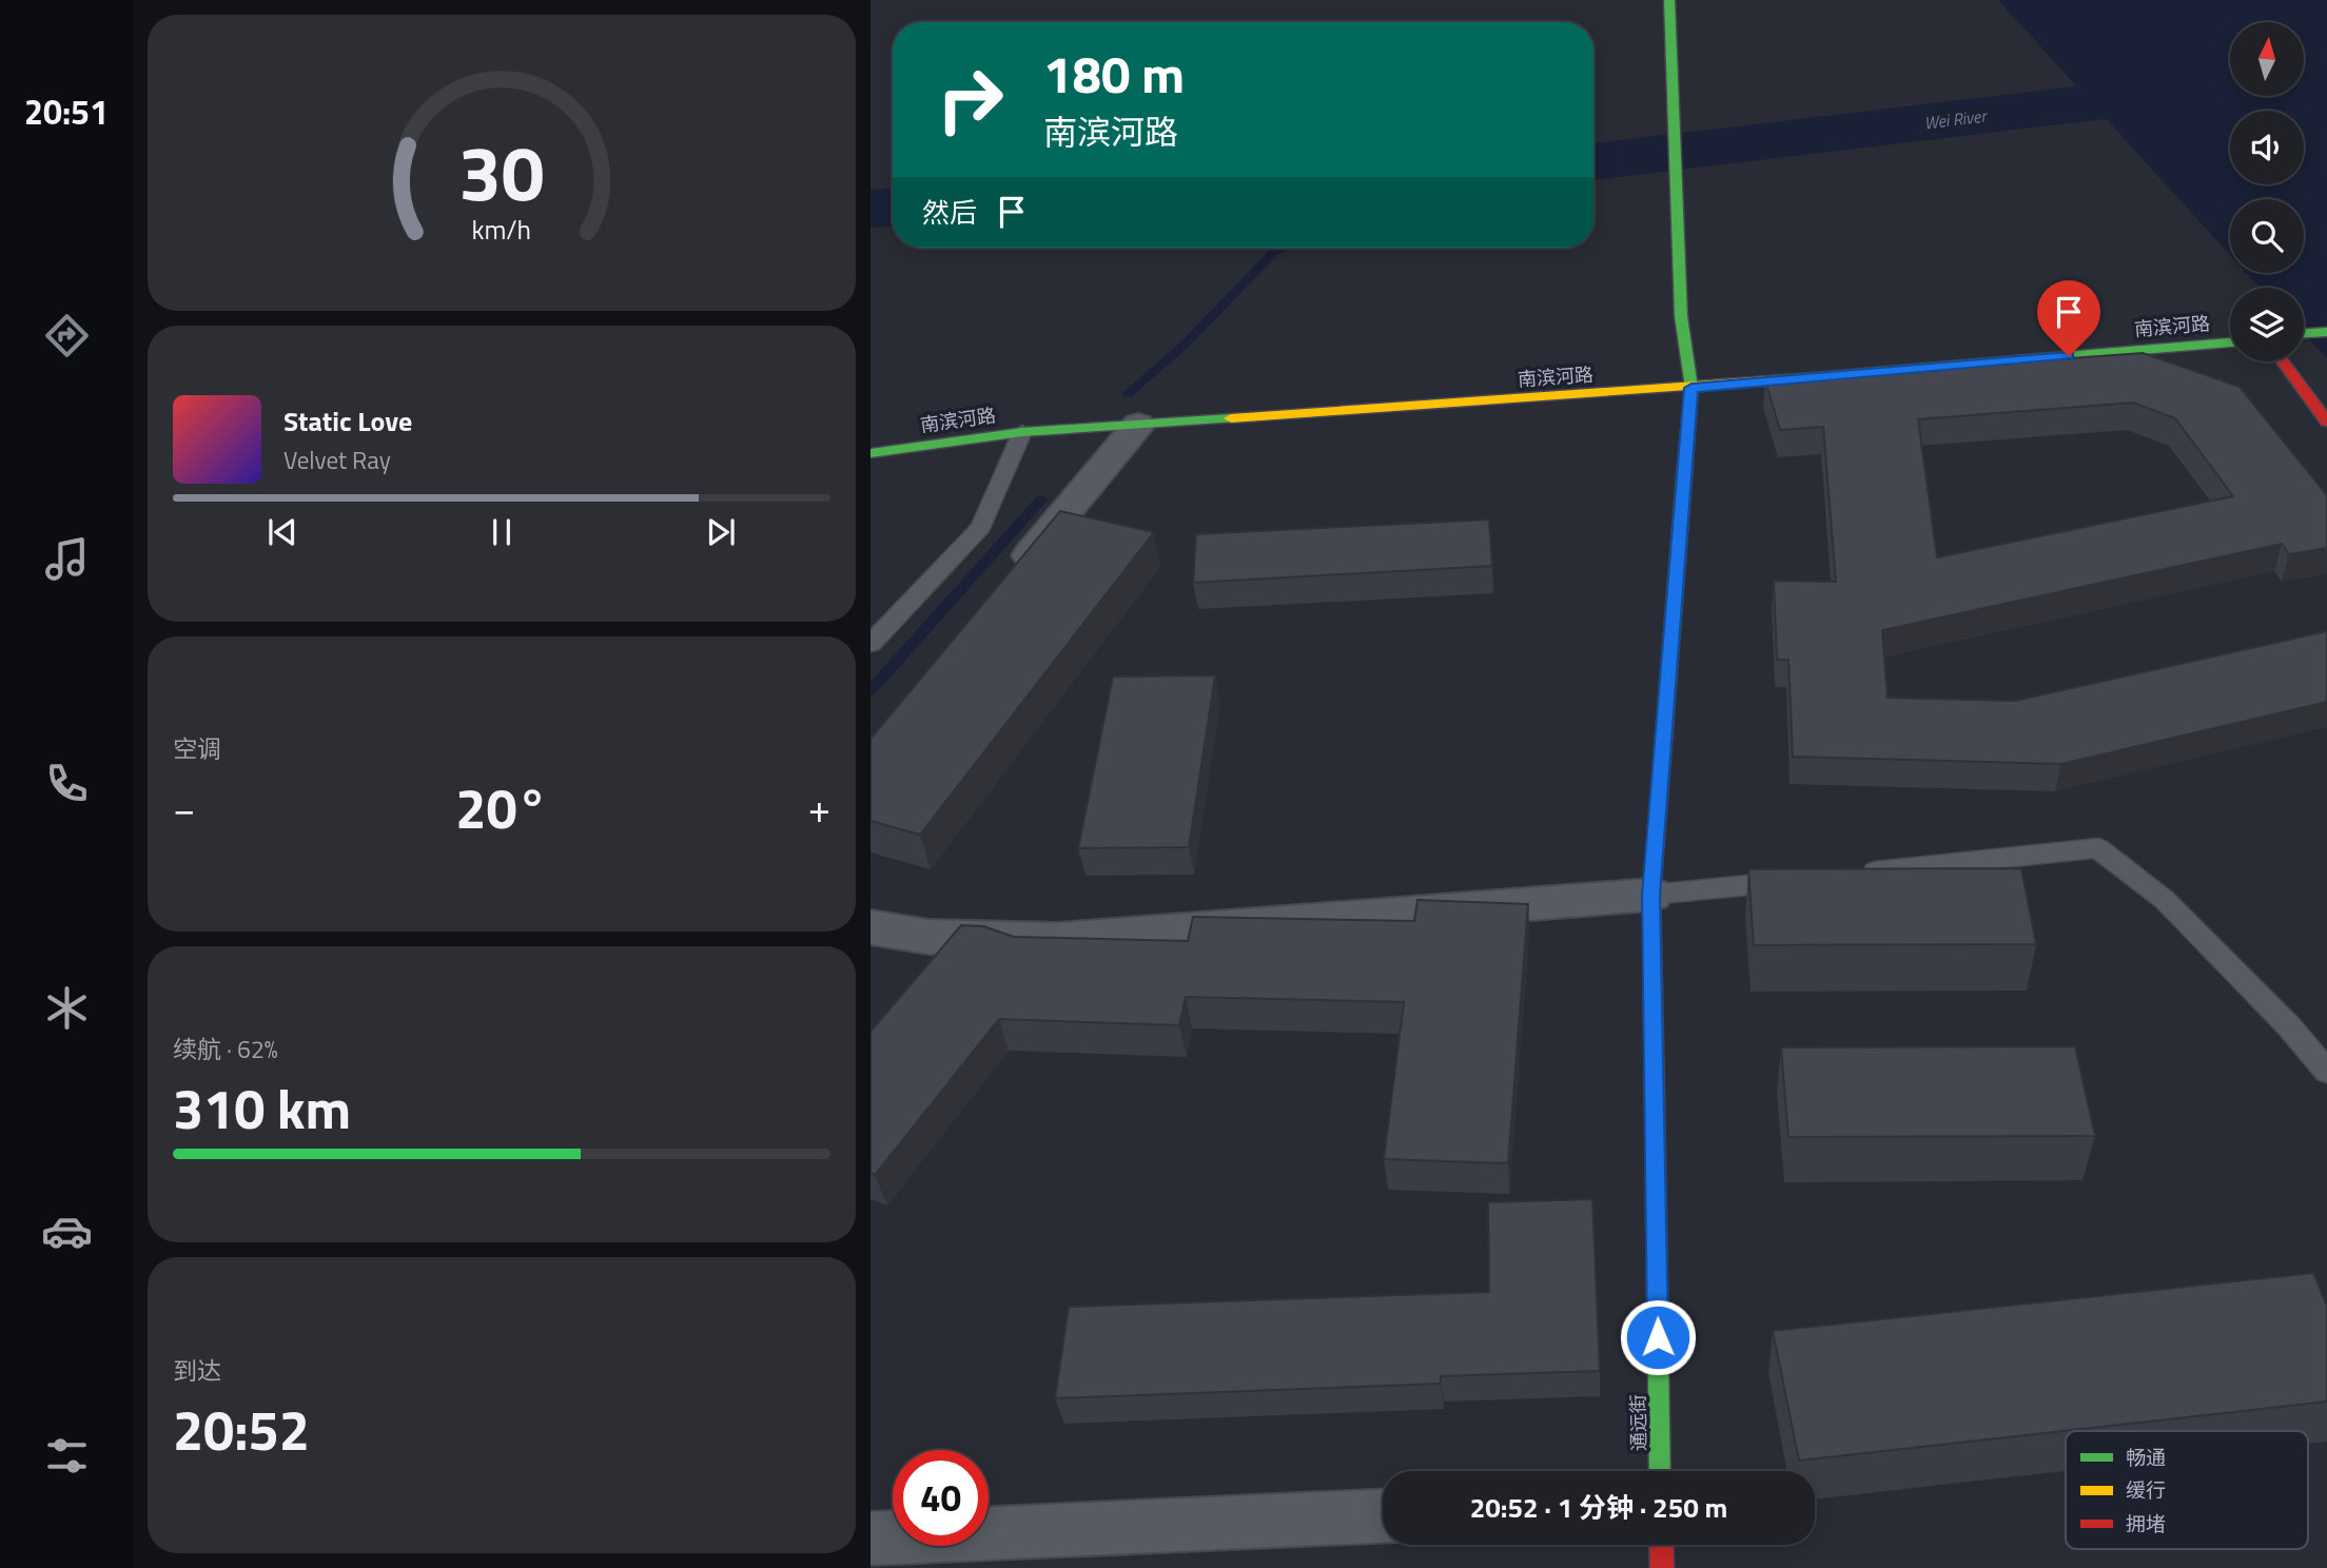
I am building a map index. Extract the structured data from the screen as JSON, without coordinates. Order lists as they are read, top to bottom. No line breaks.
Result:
{"streets":{"main road":["南滨河路","通远街"]},"crossings":[["南滨河路","通远街"]],"water":["Wei River"],"legend":["畅通","缓行","拥堵"],"north":"top","page":{"tabs":"20:51","turn":["180 m","南滨河路"],"then":"然后","song":["Static Love","Velvet Ray"],"tile":["空调",["续航 · 62%","310 km"],["到达","20:52"]],"heat":["−","20°","+"],"limit":"40","trip":"20:52 · 1 分钟 · 250 m","gauge":["30","km/h"]}}
